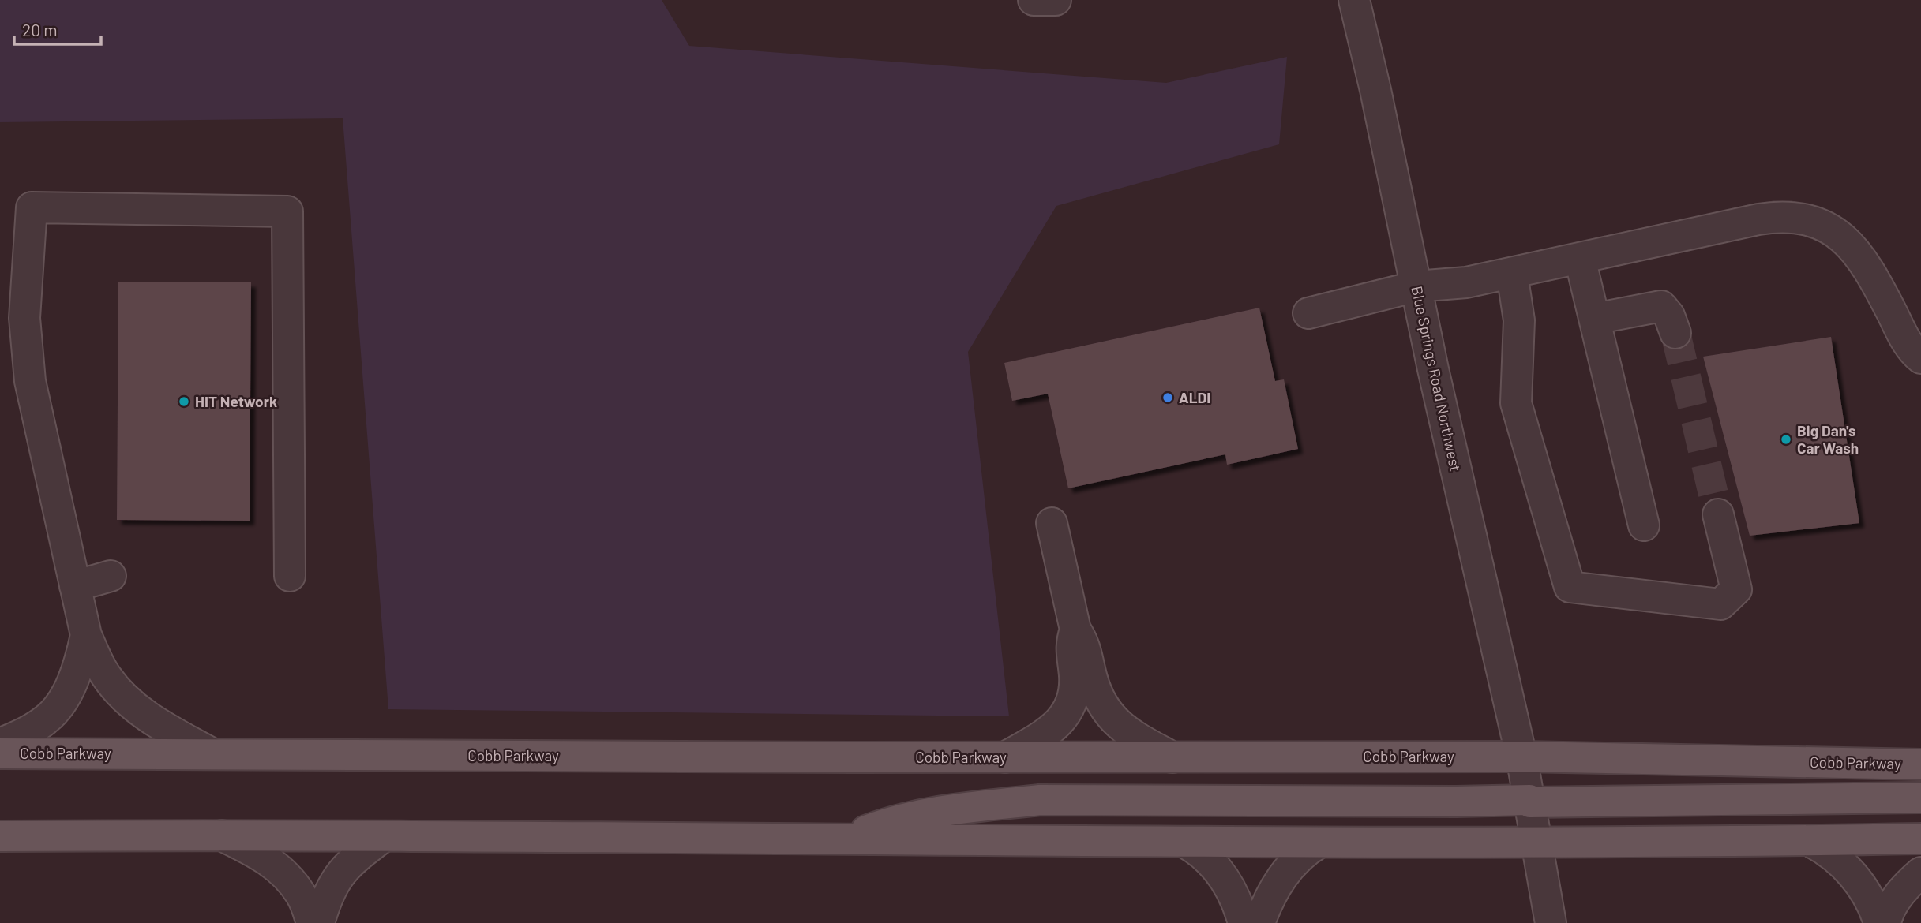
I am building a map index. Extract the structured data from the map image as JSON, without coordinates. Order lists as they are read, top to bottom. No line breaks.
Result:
{"streets":{"main road":["Cobb Parkway"],"street":["Blue Springs Road Northwest"]},"crossings":[["Blue Springs Road Northwest","Cobb Parkway"]],"places":["ALDI","HIT Network","Big Dan's Car Wash"],"scale_bar":"20 m"}
